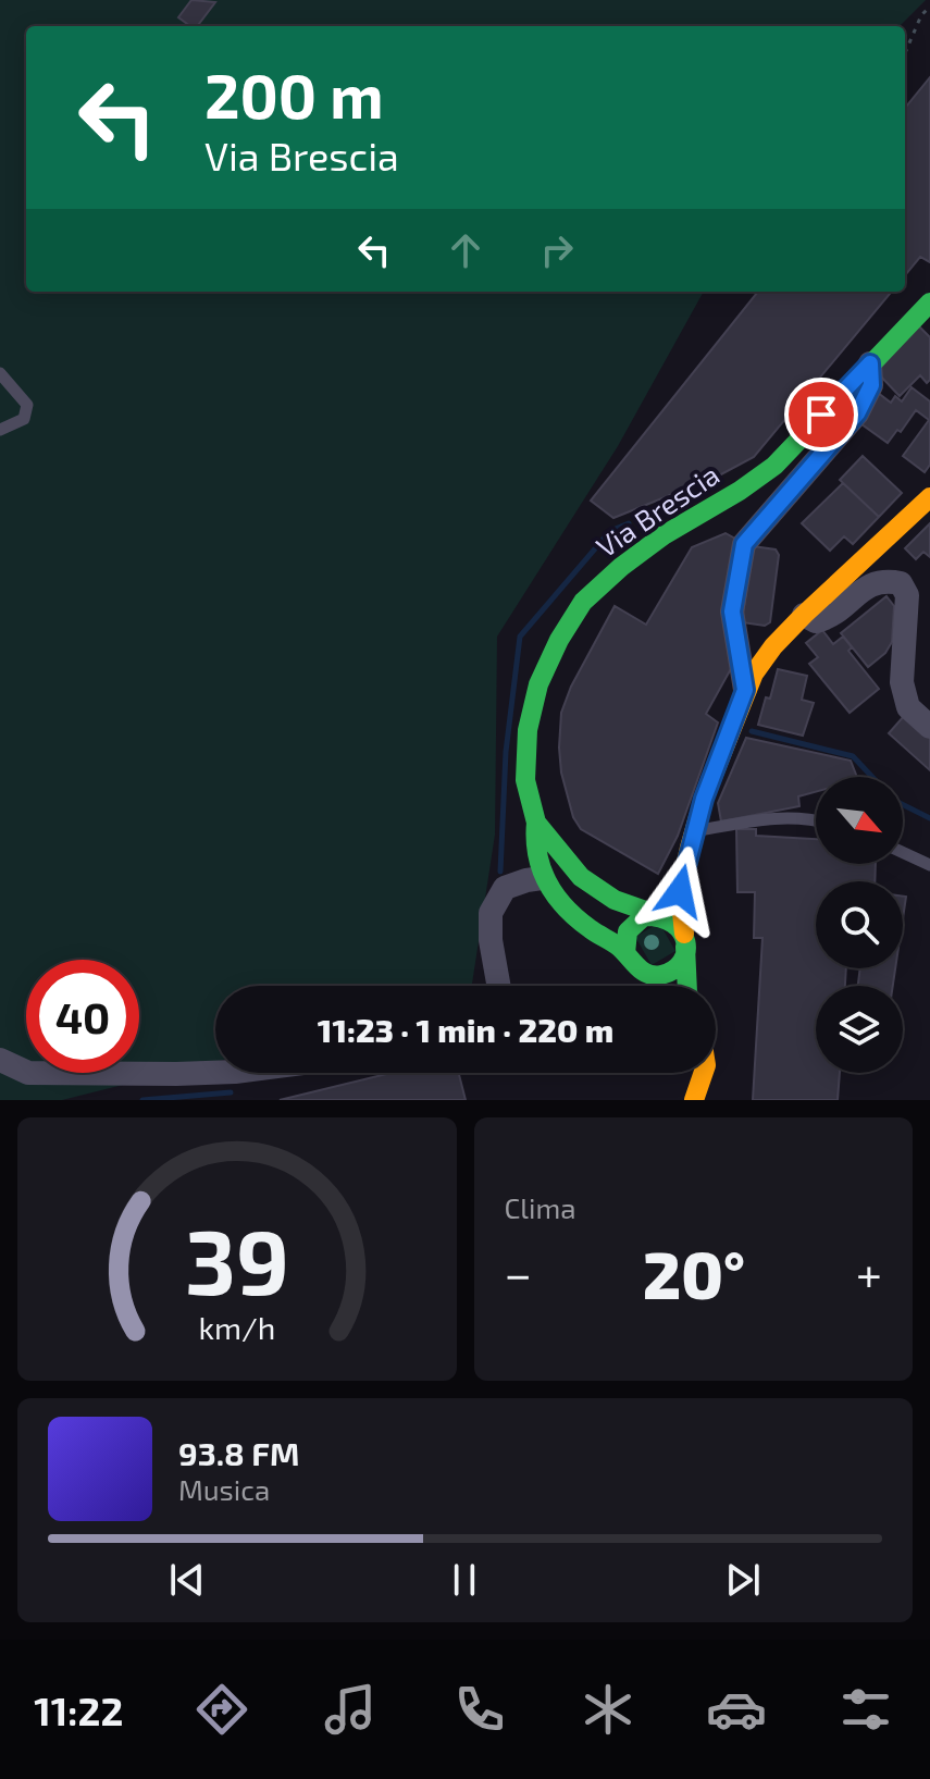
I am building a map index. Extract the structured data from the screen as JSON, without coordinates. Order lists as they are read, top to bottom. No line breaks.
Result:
{"streets":{"main road":["Via Brescia"]},"north":"bottom right","page":{"turn":["200 m","Via Brescia"],"limit":"40","trip":"11:23 · 1 min · 220 m","tile":"Clima","heat":["−","20°","+"],"song":["93.8 FM","Musica"],"tabs":"11:22","gauge":["39","km/h"]}}
